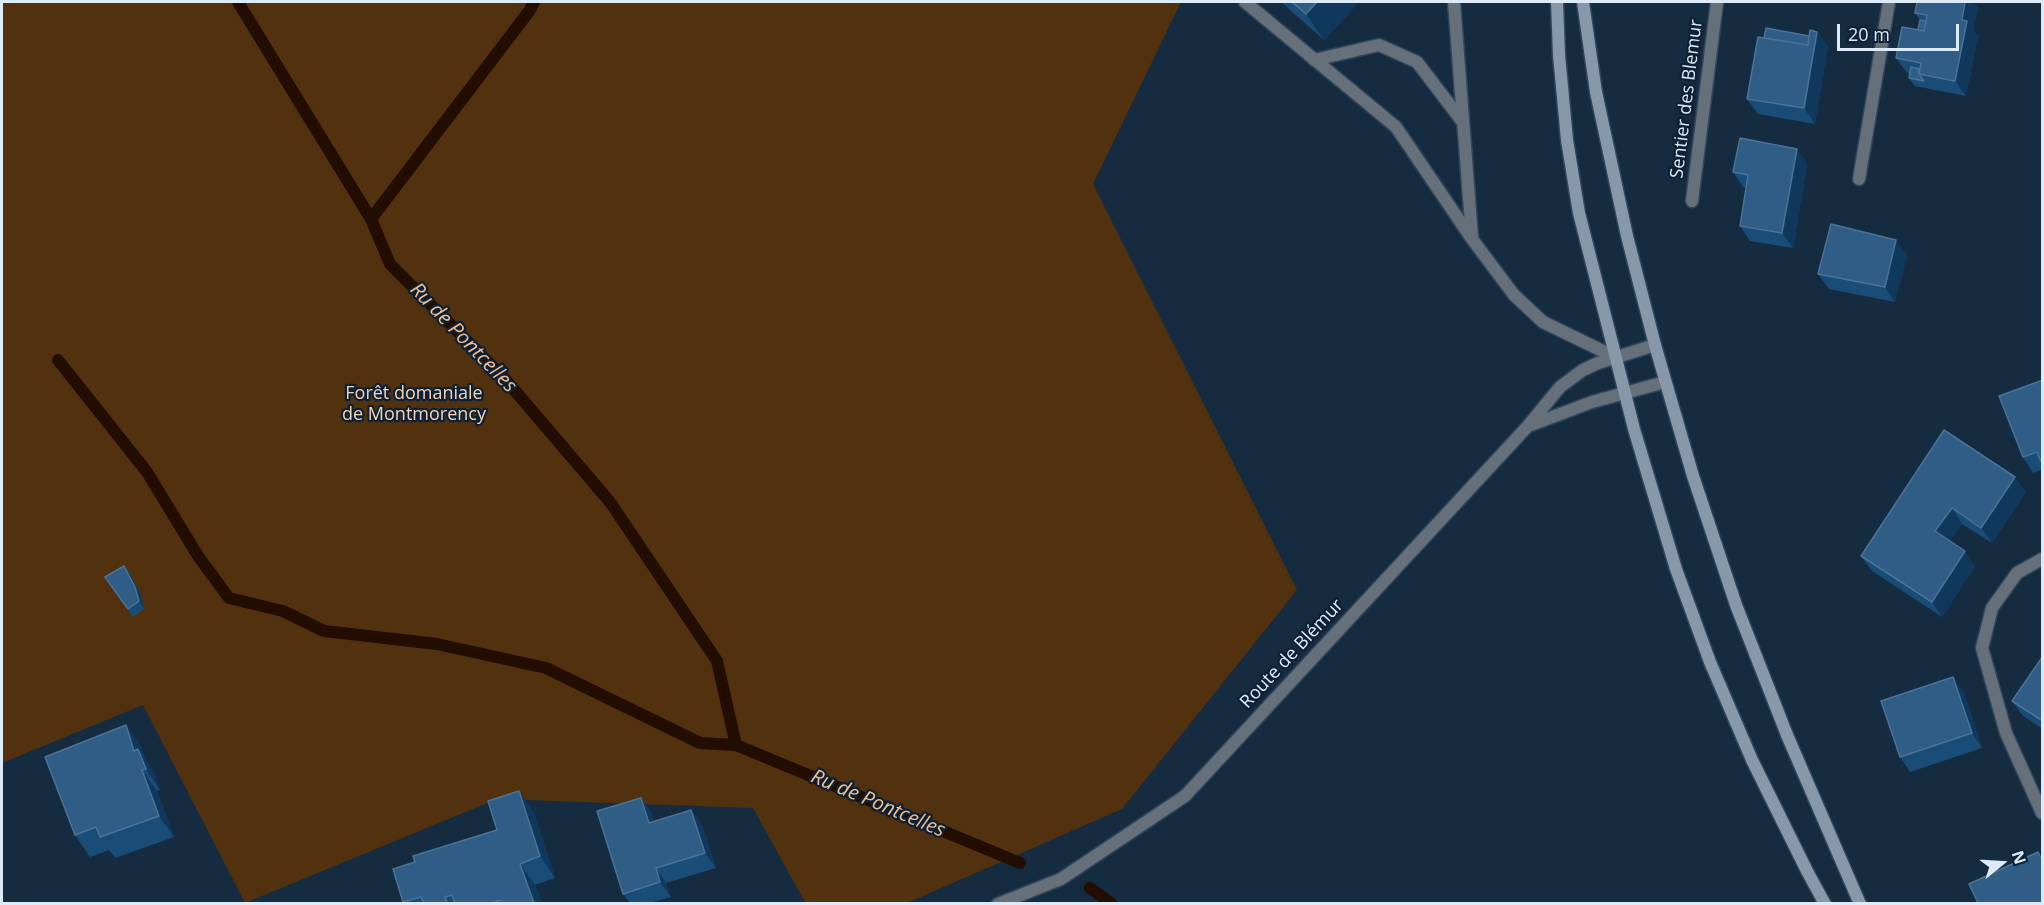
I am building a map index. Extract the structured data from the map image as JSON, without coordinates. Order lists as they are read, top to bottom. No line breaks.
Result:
{"streets":{"street":["Sentier des Blemur","Route de Blémur"]},"water":["Ru de Pontcelles"],"parks":["Forêt domaniale de Montmorency"],"scale_bar":"20 m","north":"right"}
